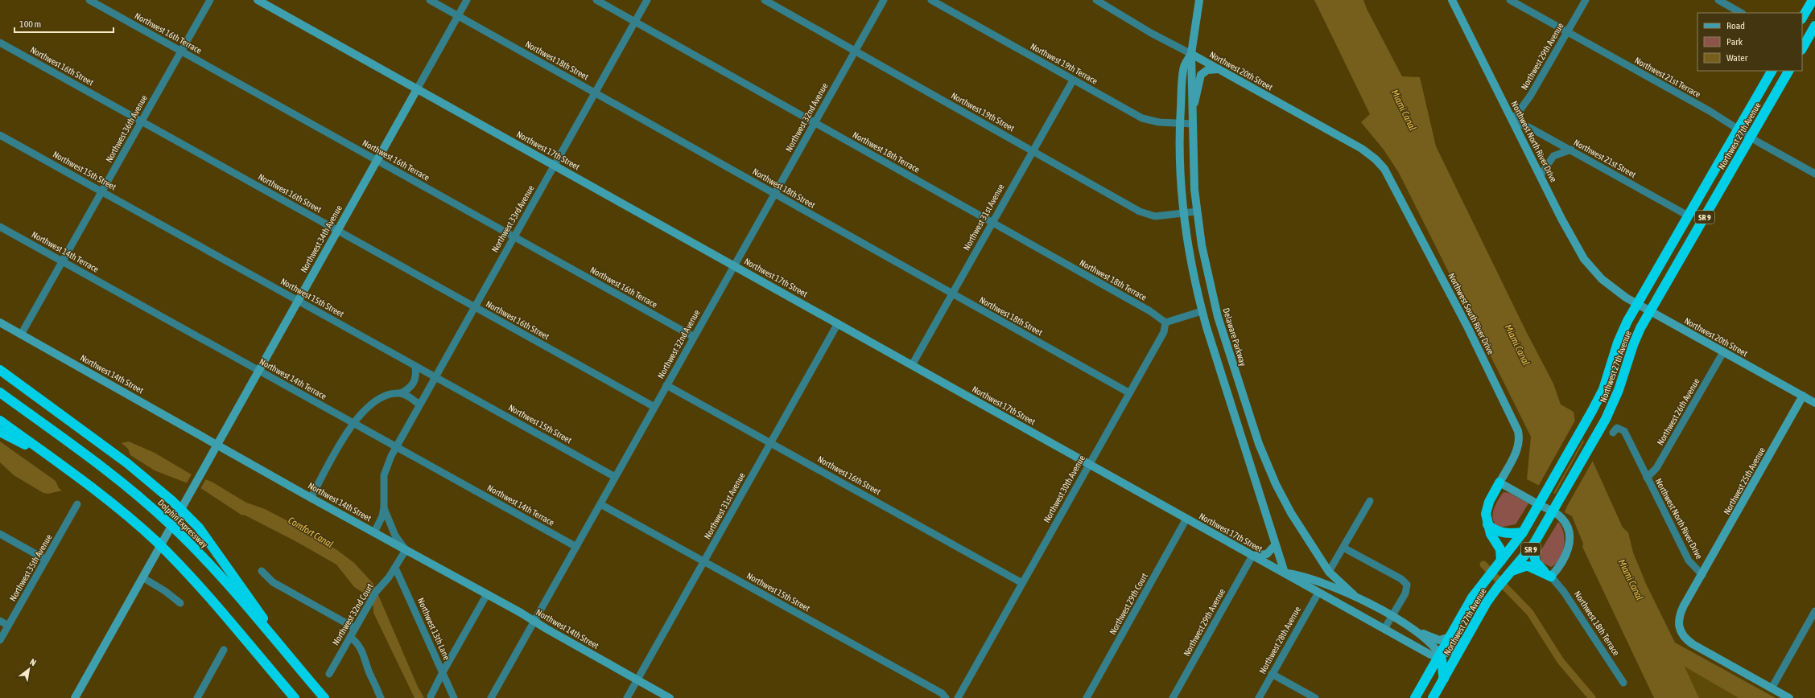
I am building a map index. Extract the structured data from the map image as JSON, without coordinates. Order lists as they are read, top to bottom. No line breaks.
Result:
{"streets":{"highway":["Northwest 27th Avenue","SR 9","Dolphin Expressway"],"street":["Northwest 16th Terrace","Northwest 29th Avenue","Northwest 18th Street","Northwest 19th Terrace","Northwest 16th Street","Northwest 20th Street","Northwest 21st Terrace","Northwest 19th Street","Northwest 32nd Avenue","Northwest 36th Avenue","Northwest North River Drive","Northwest 17th Street","Northwest 18th Terrace","Northwest 21st Street","Northwest 15th Street","Northwest 31st Avenue","Northwest 33rd Avenue","Northwest 34th Avenue","Northwest 14th Terrace","Northwest South River Drive","Delaware Parkway","Northwest 14th Street","Northwest 26th Avenue","Northwest 25th Avenue","Northwest 30th Avenue","Northwest 35th Avenue","Northwest 29th Court","Northwest 32nd Court","Northwest 13th Lane","Northwest 28th Avenue"]},"crossings":[["Northwest 16th Terrace","Northwest 32nd Avenue"],["Northwest 16th Terrace","Northwest 36th Avenue"],["Northwest 16th Terrace","Northwest 33rd Avenue"],["Northwest 16th Terrace","Northwest 34th Avenue"],["Northwest 29th Avenue","Northwest 21st Terrace"],["Northwest 29th Avenue","Northwest North River Drive"],["Northwest 29th Avenue","Northwest 17th Street"],["Northwest 29th Avenue","Northwest 21st Street"],["Northwest 18th Street","Northwest 32nd Avenue"],["Northwest 18th Street","Northwest 31st Avenue"],["Northwest 18th Street","Northwest 33rd Avenue"],["Northwest 18th Street","Northwest 34th Avenue"],["Northwest 18th Street","Northwest 30th Avenue"],["Northwest 19th Terrace","Northwest 31st Avenue"],["Northwest 19th Terrace","Delaware Parkway"],["Northwest 16th Street","Northwest 32nd Avenue"],["Northwest 16th Street","Northwest 36th Avenue"],["Northwest 16th Street","Northwest 31st Avenue"],["Northwest 16th Street","Northwest 33rd Avenue"],["Northwest 16th Street","Northwest 34th Avenue"],["Northwest 16th Street","Northwest 30th Avenue"],["Northwest 20th Street","Northwest 27th Avenue"],["Northwest 20th Street","Northwest North River Drive"],["Northwest 20th Street","Northwest South River Drive"],["Northwest 20th Street","Delaware Parkway"],["Northwest 20th Street","Northwest 26th Avenue"],["Northwest 20th Street","Northwest 25th Avenue"],["Northwest 21st Terrace","Northwest 27th Avenue"],["Northwest 19th Street","Northwest 32nd Avenue"],["Northwest 19th Street","Northwest 31st Avenue"],["Northwest 19th Street","Delaware Parkway"],["Northwest 32nd Avenue","Northwest 17th Street"],["Northwest 32nd Avenue","Northwest 18th Terrace"],["Northwest 32nd Avenue","Northwest 15th Street"],["Northwest 32nd Avenue","Northwest 14th Terrace"],["Northwest 32nd Avenue","Northwest 14th Street"],["Northwest 36th Avenue","Northwest 15th Street"],["Northwest 36th Avenue","Northwest 14th Terrace"],["Northwest 36th Avenue","Northwest 14th Street"],["Northwest 27th Avenue","Northwest 17th Street"],["Northwest 27th Avenue","Northwest 21st Street"],["Northwest North River Drive","Northwest 21st Street"],["Northwest North River Drive","Northwest 26th Avenue"],["Northwest North River Drive","Northwest 25th Avenue"],["Northwest 17th Street","Northwest 31st Avenue"],["Northwest 17th Street","Northwest 33rd Avenue"],["Northwest 17th Street","Northwest 34th Avenue"],["Northwest 17th Street","Delaware Parkway"],["Northwest 17th Street","Northwest 30th Avenue"],["Northwest 17th Street","Northwest 29th Court"],["Northwest 17th Street","Northwest 28th Avenue"],["Northwest 18th Terrace","Northwest 31st Avenue"],["Northwest 18th Terrace","Northwest 33rd Avenue"],["Northwest 18th Terrace","Northwest 30th Avenue"],["Northwest 15th Street","Northwest 31st Avenue"],["Northwest 15th Street","Northwest 33rd Avenue"],["Northwest 15th Street","Northwest 34th Avenue"],["Northwest 31st Avenue","Northwest 14th Street"],["Northwest 33rd Avenue","Northwest 14th Terrace"],["Northwest 34th Avenue","Northwest 14th Terrace"],["Northwest 34th Avenue","Northwest 14th Street"],["Northwest 14th Street","Northwest 32nd Court"],["Northwest 32nd Court","Northwest 13th Lane"]],"water":["Miami Canal","Comfort Canal"],"legend":["Road","Park","Water"],"scale_bar":"100 m","north":"top right"}
